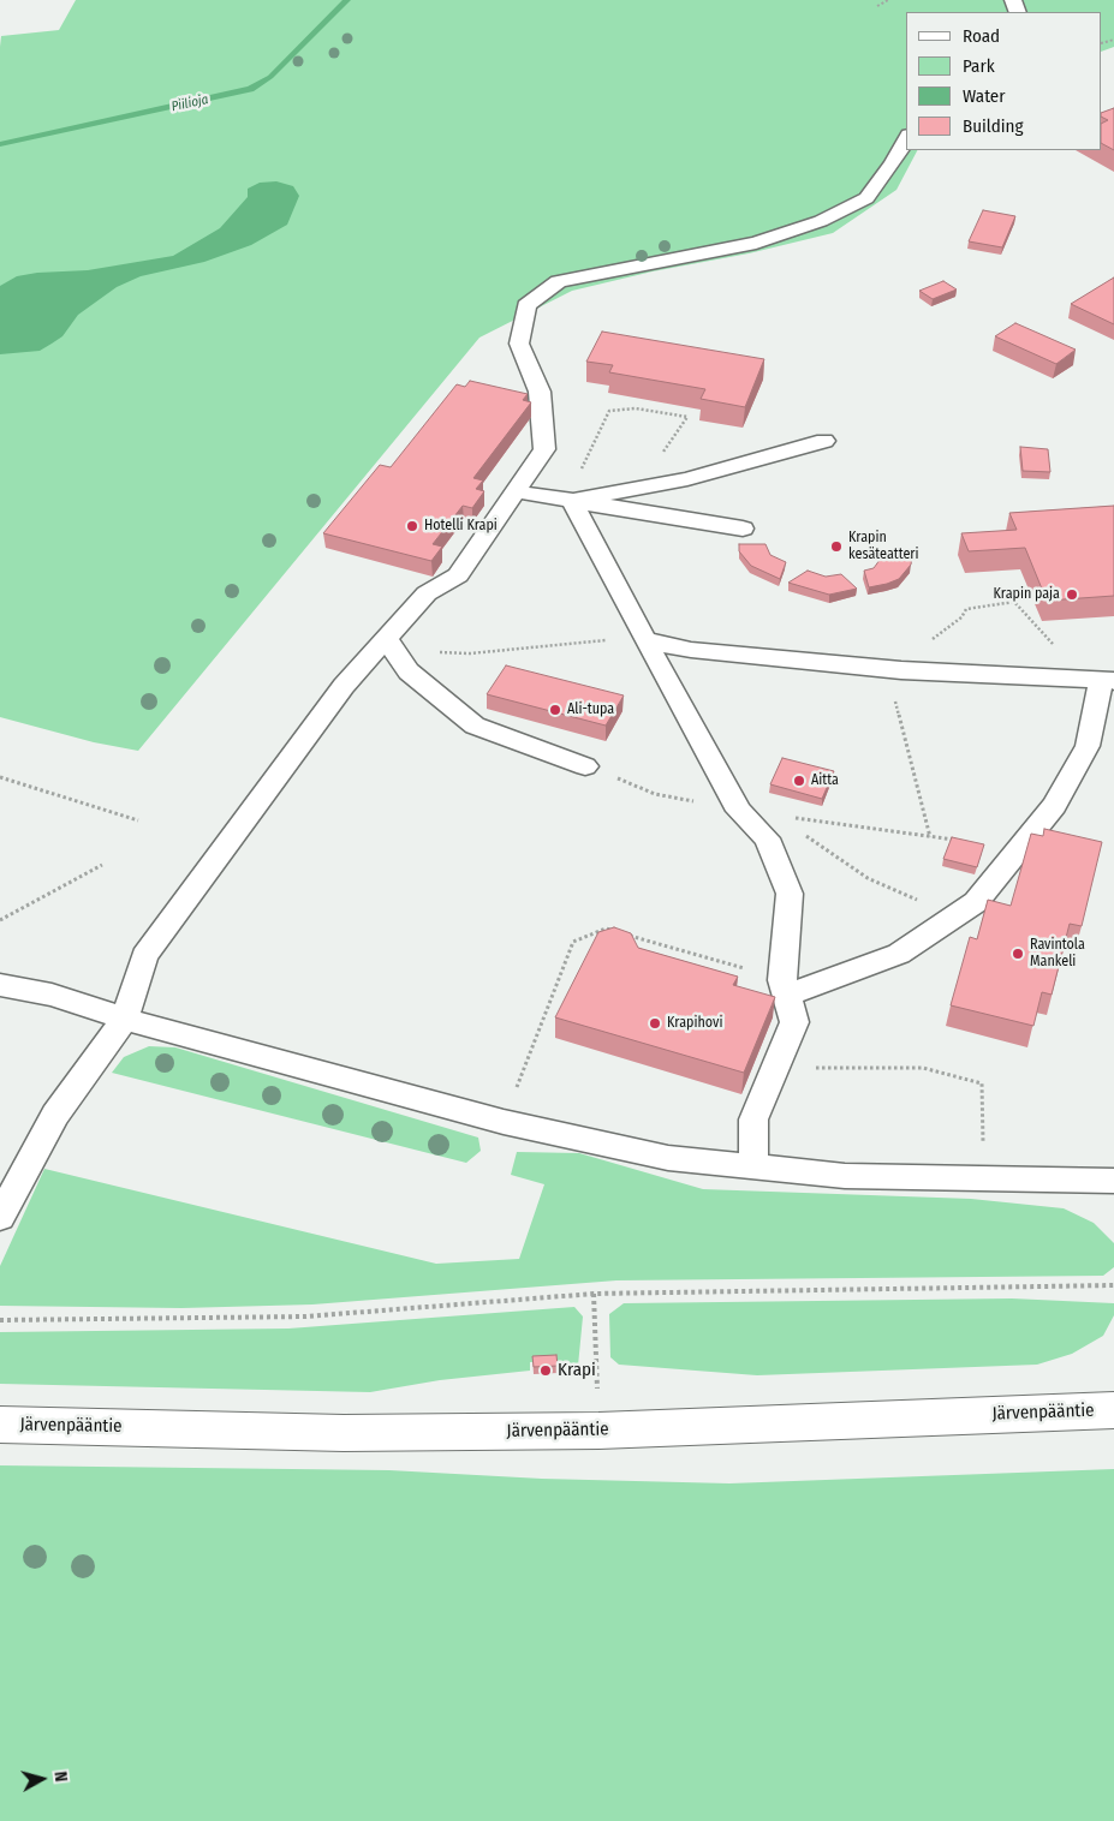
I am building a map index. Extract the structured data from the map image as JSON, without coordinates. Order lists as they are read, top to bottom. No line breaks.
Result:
{"streets":{"main road":["Järvenpääntie"]},"water":["Piilioja"],"places":["Hotelli Krapi","Krapin kesäteatteri","Krapin paja","Ali-tupa","Aitta","Ravintola Mankeli","Krapihovi","Krapi"],"legend":["Road","Park","Water","Building"],"north":"right"}
